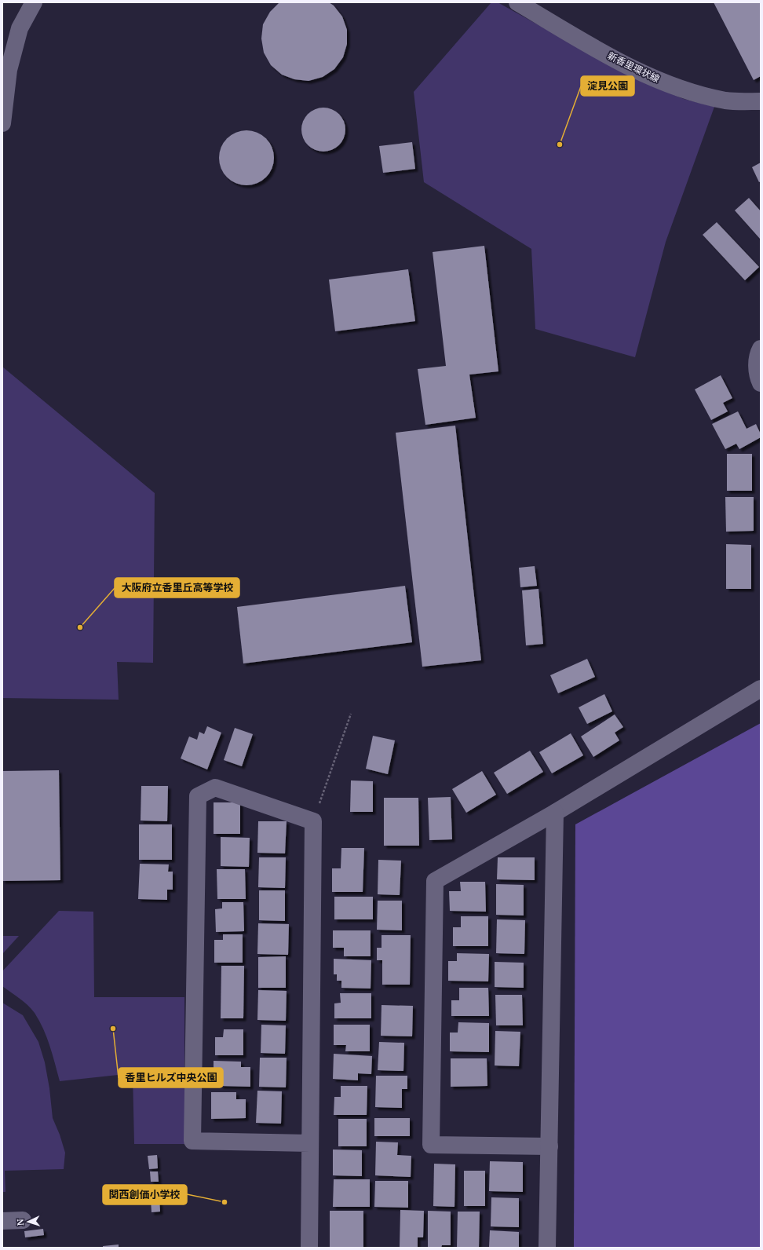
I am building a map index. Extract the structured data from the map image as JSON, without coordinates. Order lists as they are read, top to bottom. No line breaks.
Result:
{"streets":{"street":["新香里環状線"]},"places":["淀見公園","大阪府立香里丘高等学校","香里ヒルズ中央公園","関西創価小学校"],"north":"left"}
